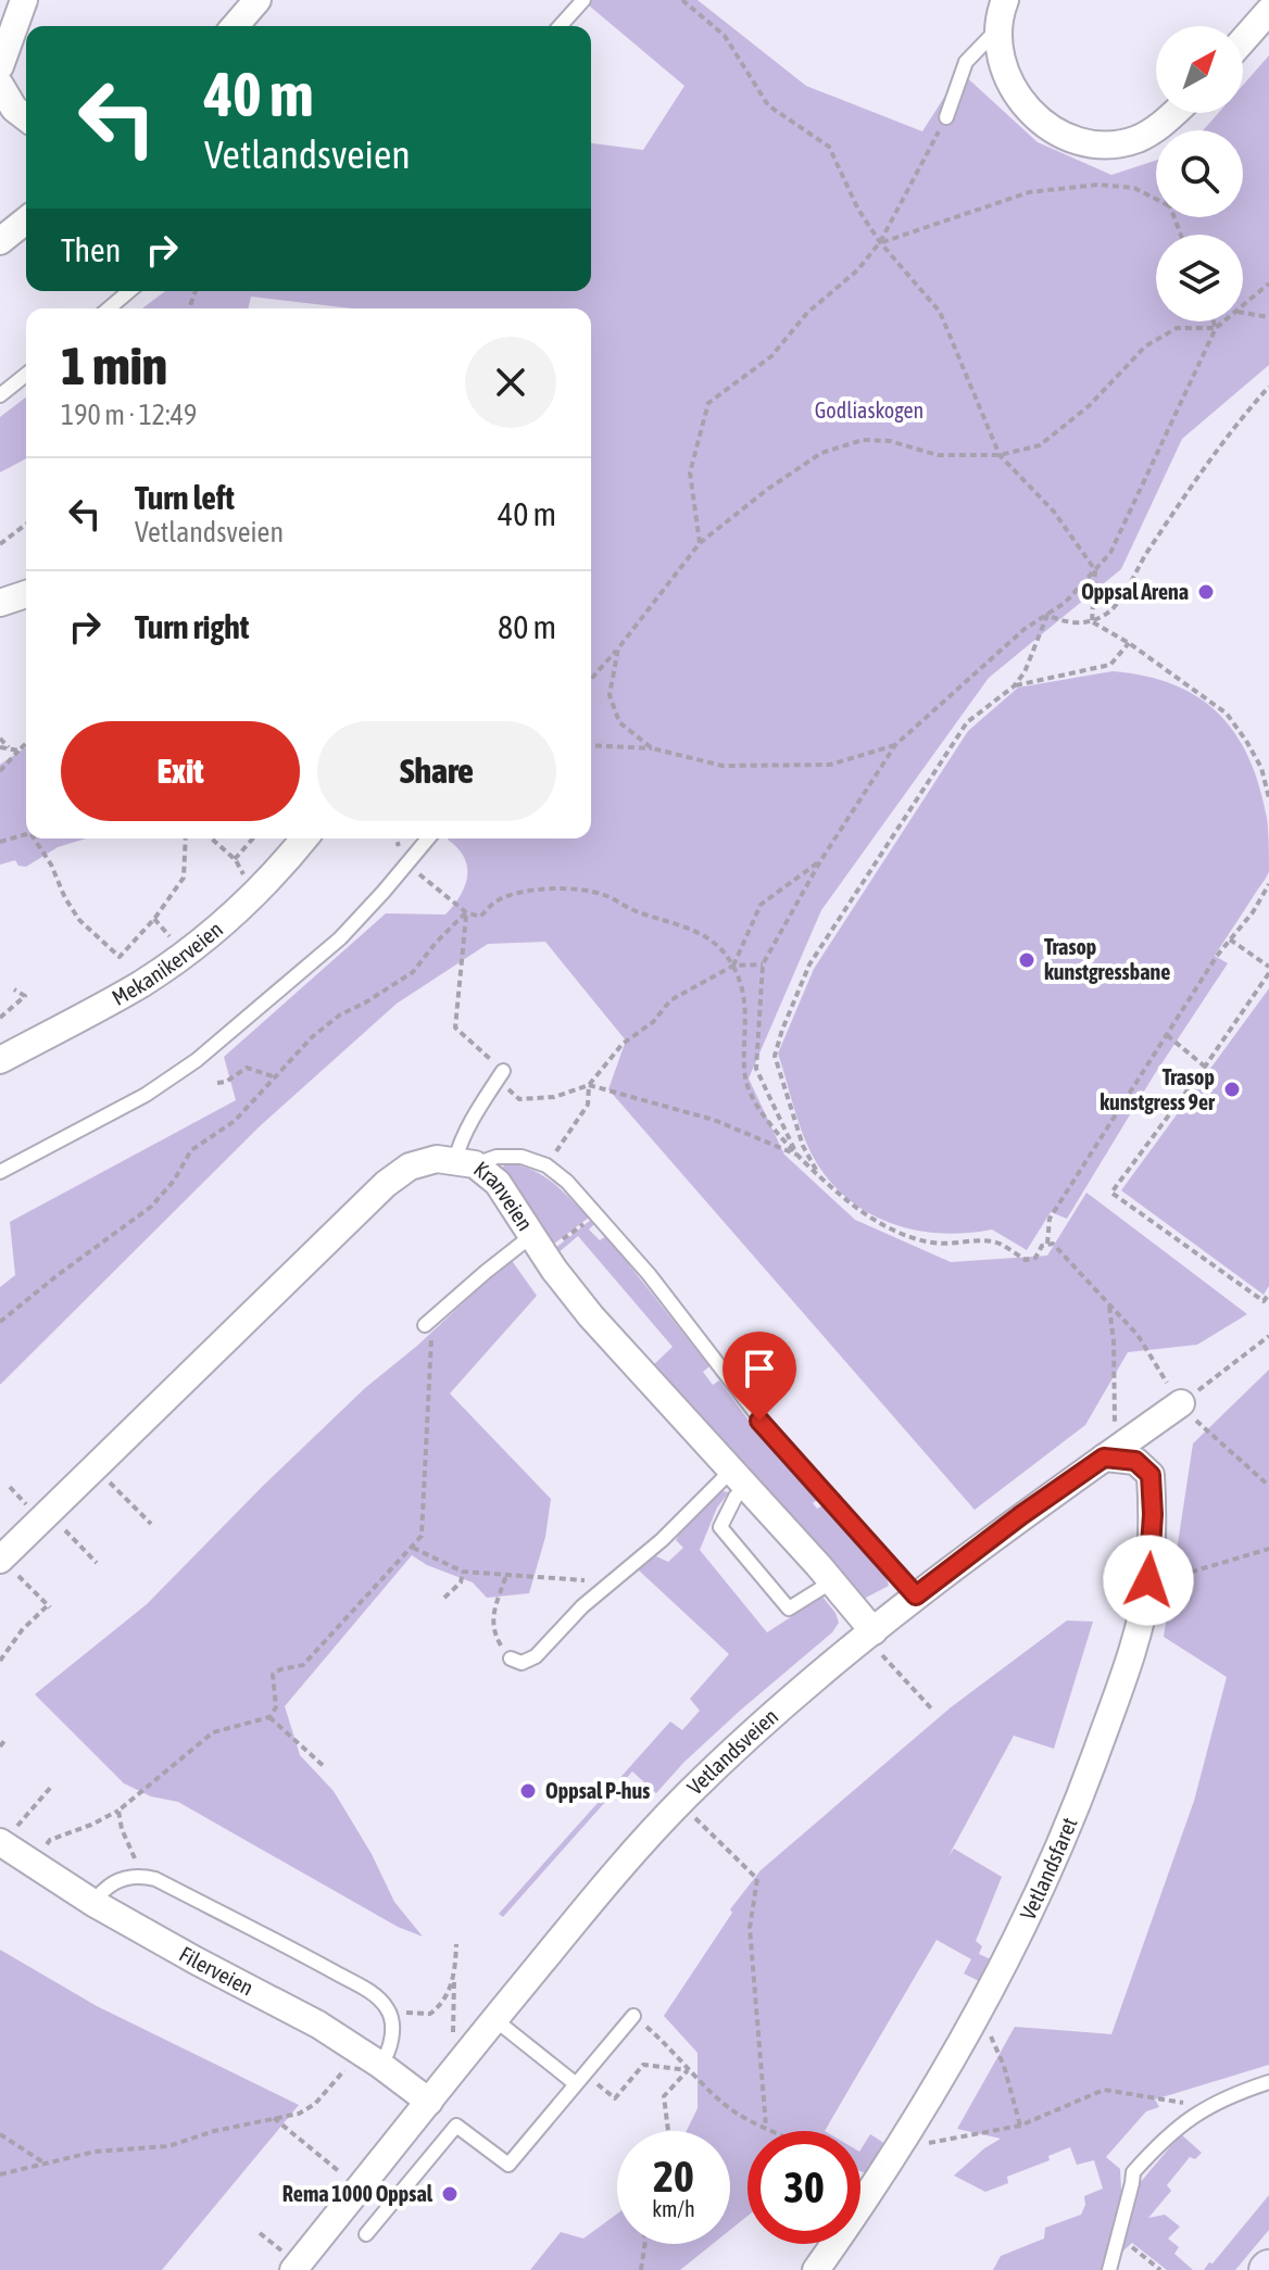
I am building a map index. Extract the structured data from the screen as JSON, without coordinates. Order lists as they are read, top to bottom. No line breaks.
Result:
{"streets":{"street":["Mekanikerveien","Kranveien","Vetlandsveien","Vetlandsfaret","Filerveien"]},"crossings":[["Kranveien","Vetlandsveien"],["Vetlandsveien","Vetlandsfaret"],["Vetlandsveien","Filerveien"]],"parks":["Godliaskogen"],"places":["Oppsal Arena","Trasop kunstgressbane","Trasop kunstgress 9er","Oppsal P-hus","Rema 1000 Oppsal"],"north":"top right","page":{"turn":["40 m","Vetlandsveien"],"then":"Then","heading":["1 min","190 m · 12:49"],"list":[{"name":"Turn left","note":"Vetlandsveien","value":"40 m"},{"name":"Turn right","value":"80 m"}],"buttons":["Exit","Share"],"speed":"20 km/h","limit":"30"}}
